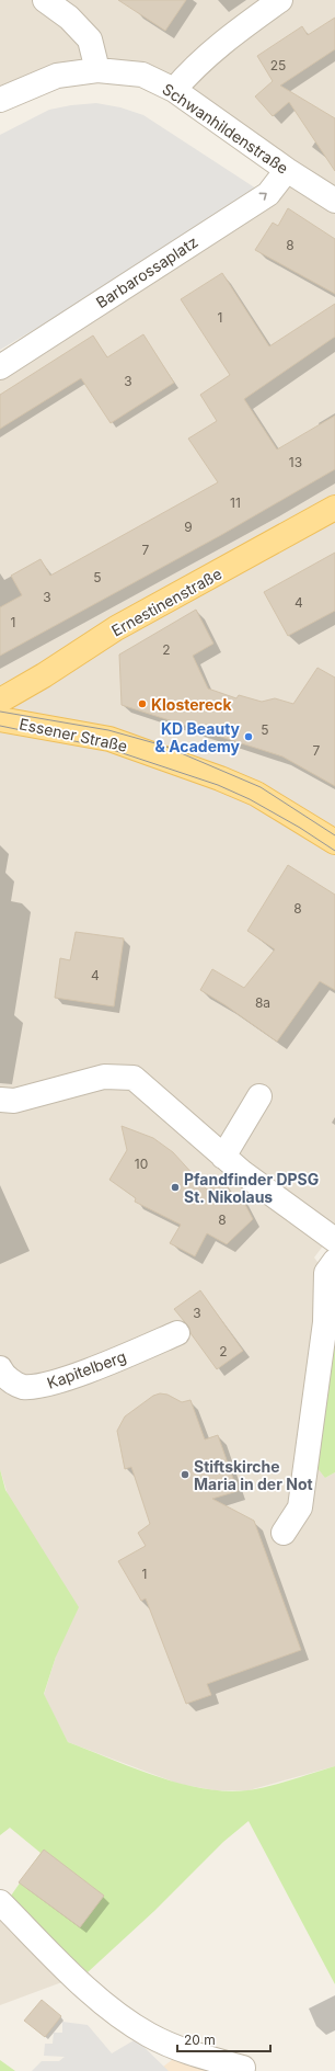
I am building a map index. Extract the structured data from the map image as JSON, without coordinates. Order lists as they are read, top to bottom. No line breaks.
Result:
{"streets":{"main road":["Ernestinenstraße","Essener Straße"],"street":["Schwanhildenstraße","Barbarossaplatz","Kapitelberg"]},"crossings":[["Schwanhildenstraße","Barbarossaplatz"]],"one_way":["Barbarossaplatz"],"places":["Klostereck","KD Beauty & Academy","Pfandfinder DPSG St. Nikolaus","Stiftskirche Maria in der Not"],"house_numbers":["25","8","1","3","13","11","9","7","5","3","4","1","2","5","7","8","4","8a","10","8","3","2","1"],"scale_bar":"20 m"}
